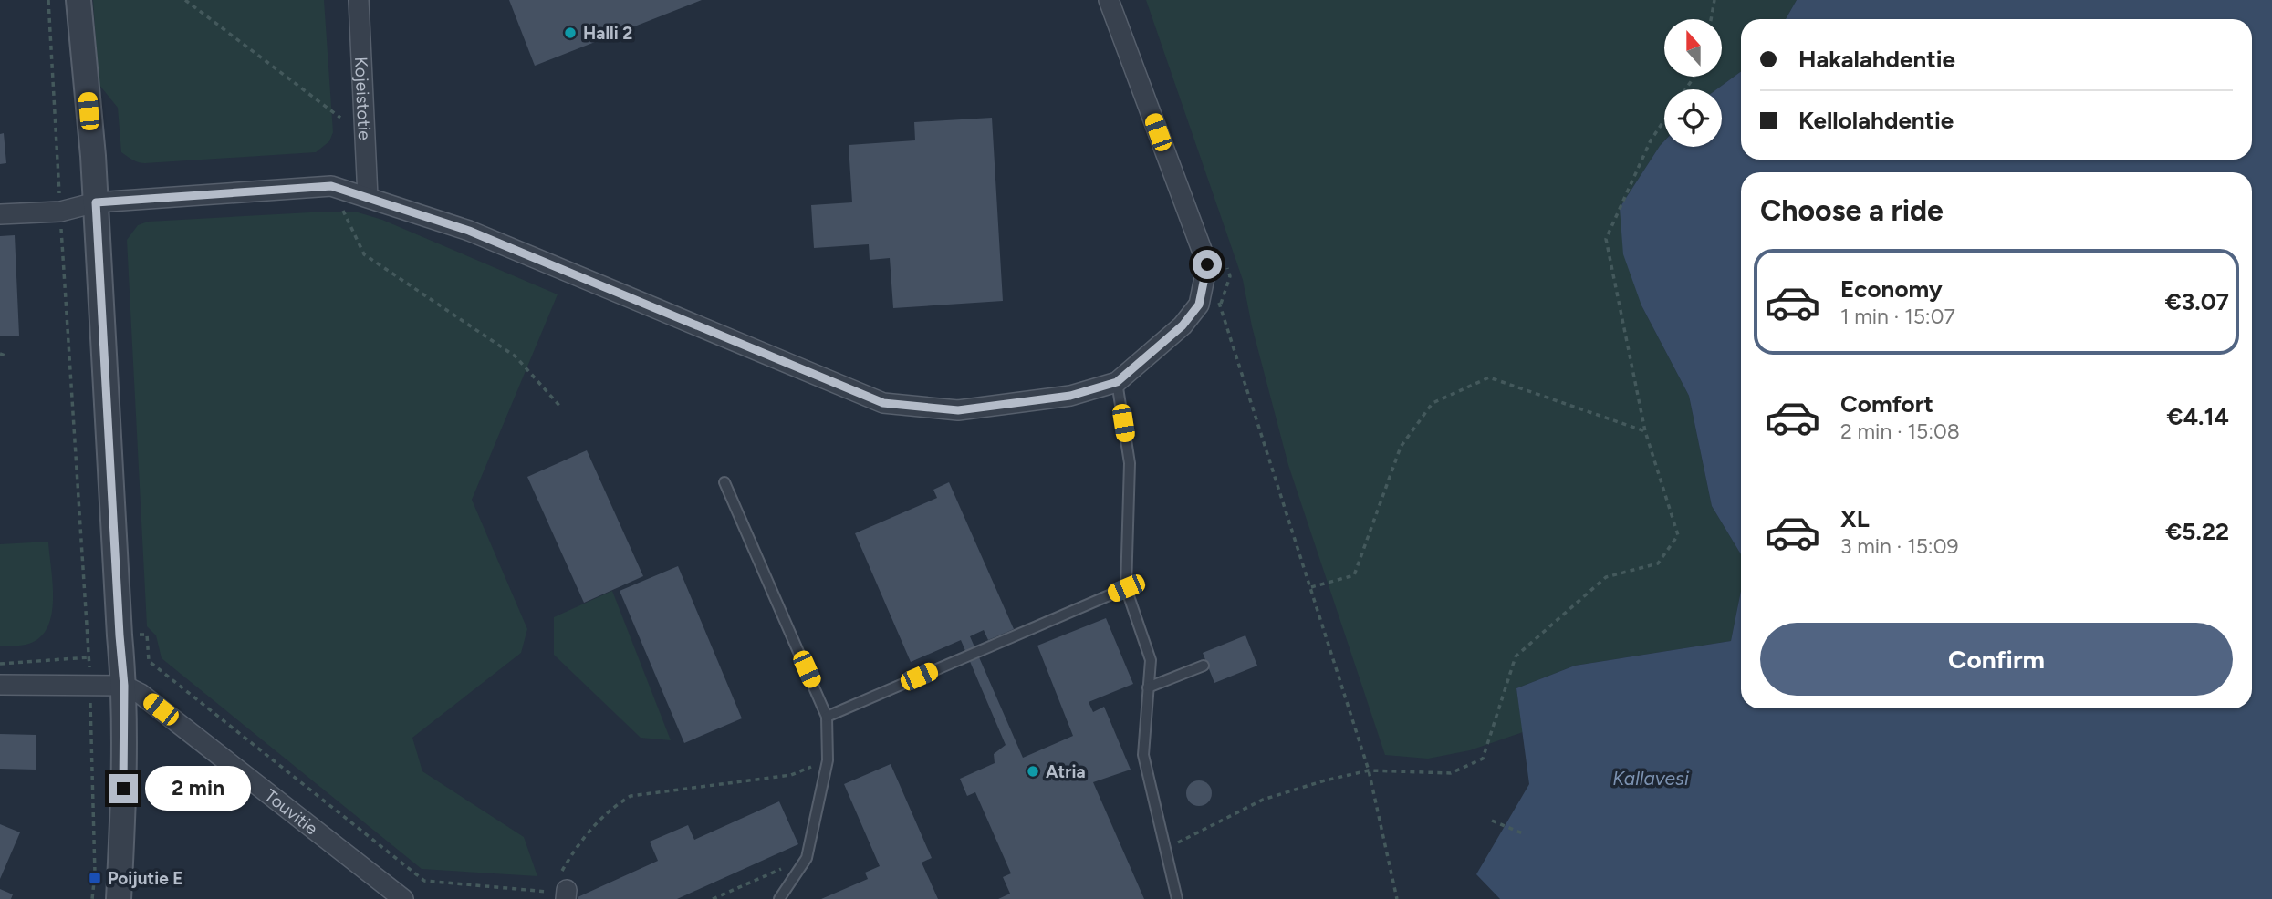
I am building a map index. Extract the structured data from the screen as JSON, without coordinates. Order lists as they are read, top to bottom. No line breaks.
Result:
{"streets":{"street":["Kojeistotie","Touvitie"]},"water":["Kallavesi"],"places":{"other":["Halli 2","Atria"],"transit":["Poijutie E"]},"north":"top","page":{"banner":["Hakalahdentie","Kellolahdentie"],"heading":"Choose a ride","list":[{"name":"Economy","note":"1 min · 15:07","value":"€3.07"},{"name":"Comfort","note":"2 min · 15:08","value":"€4.14"},{"name":"XL","note":"3 min · 15:09","value":"€5.22"}],"buttons":"Confirm","bubble":"2 min"}}
